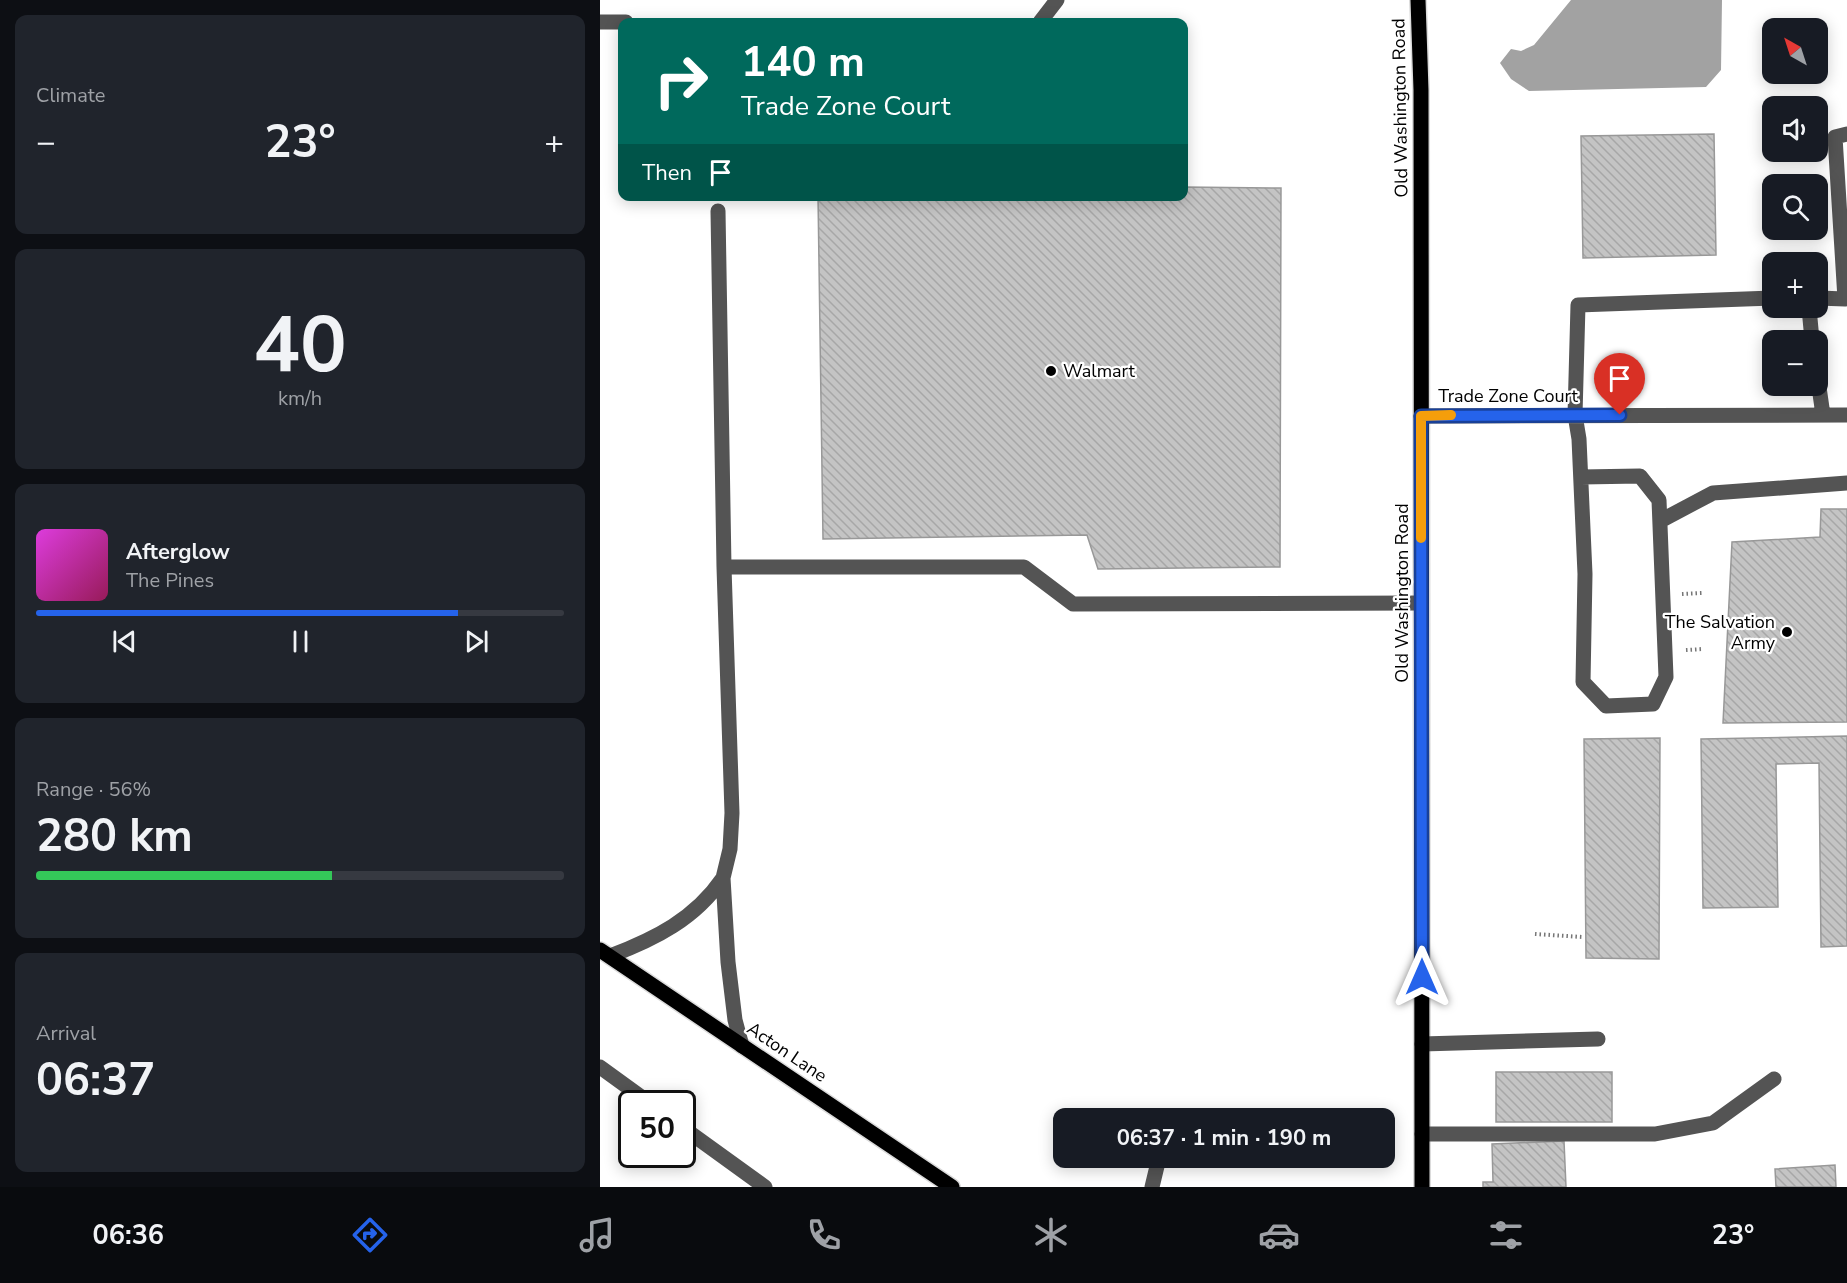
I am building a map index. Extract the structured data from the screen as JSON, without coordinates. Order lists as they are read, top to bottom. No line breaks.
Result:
{"streets":{"main road":["Old Washington Road","Acton Lane"],"lane":["Trade Zone Court"]},"crossings":[["Old Washington Road","Trade Zone Court"]],"places":["Walmart","The Salvation Army"],"north":"top left","page":{"tile":["Climate",["40","km/h"],["Range · 56%","280 km"],["Arrival","06:37"]],"map_buttons":["+","−"],"turn":["140 m","Trade Zone Court"],"heat":["−","23°","+"],"then":"Then","song":["Afterglow","The Pines"],"limit":"50","trip":"06:37 · 1 min · 190 m","tabs":["06:36","23°"]}}
